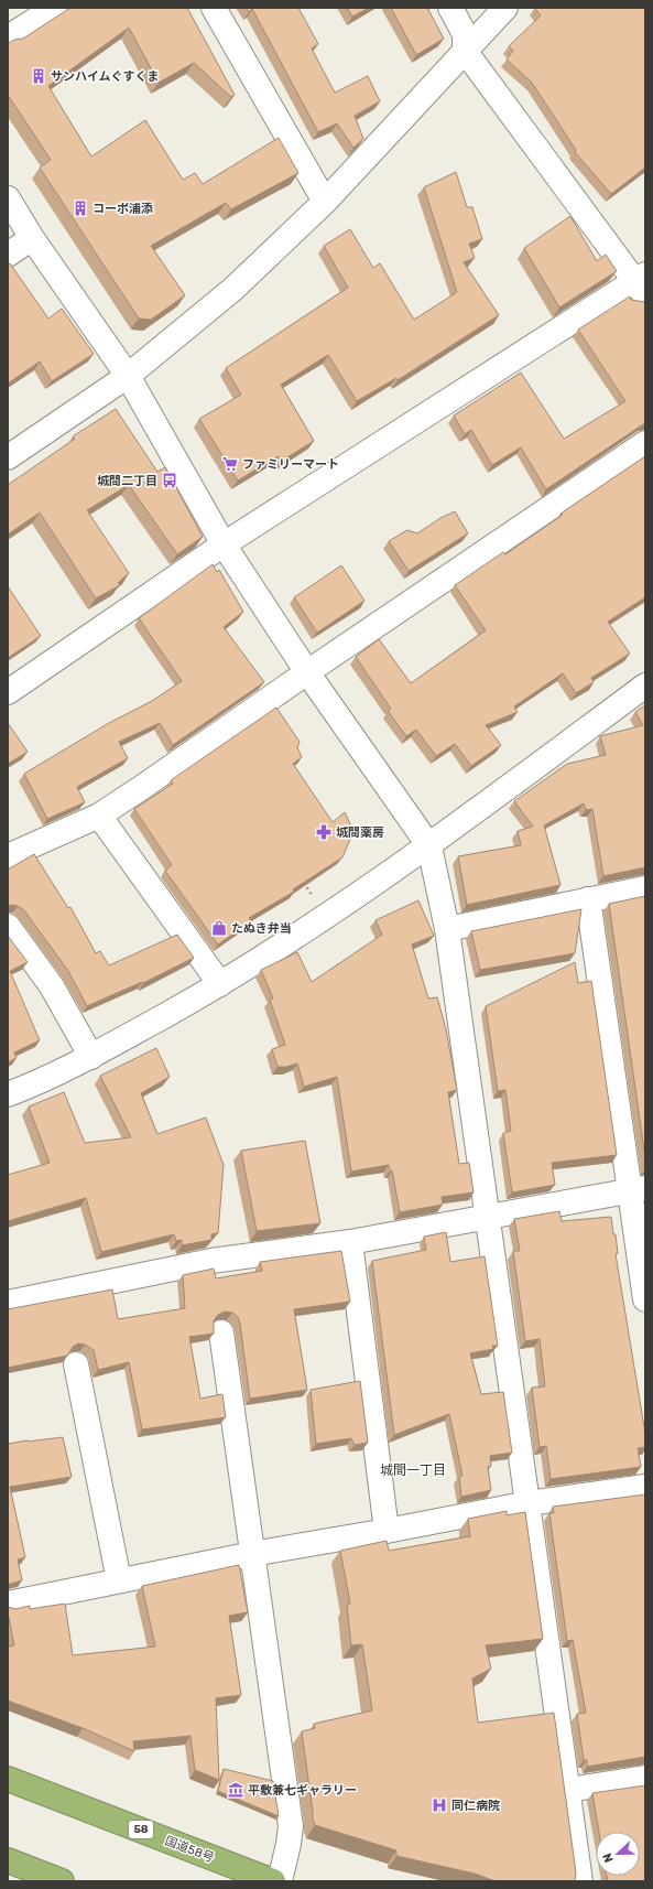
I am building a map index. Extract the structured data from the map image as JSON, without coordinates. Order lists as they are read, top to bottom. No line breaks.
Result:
{"streets":{"highway":["58","国道58号"]},"districts":["城間一丁目"],"places":{"building":["サンハイムぐすくま","コーポ浦添"],"supermarket":["ファミリーマート"],"bus stop":["城間二丁目"],"pharmacy":["城間薬房"],"shop":["たぬき弁当"],"museum":["平敷兼七ギャラリー"],"hospital":["同仁病院"]},"north":"left"}
